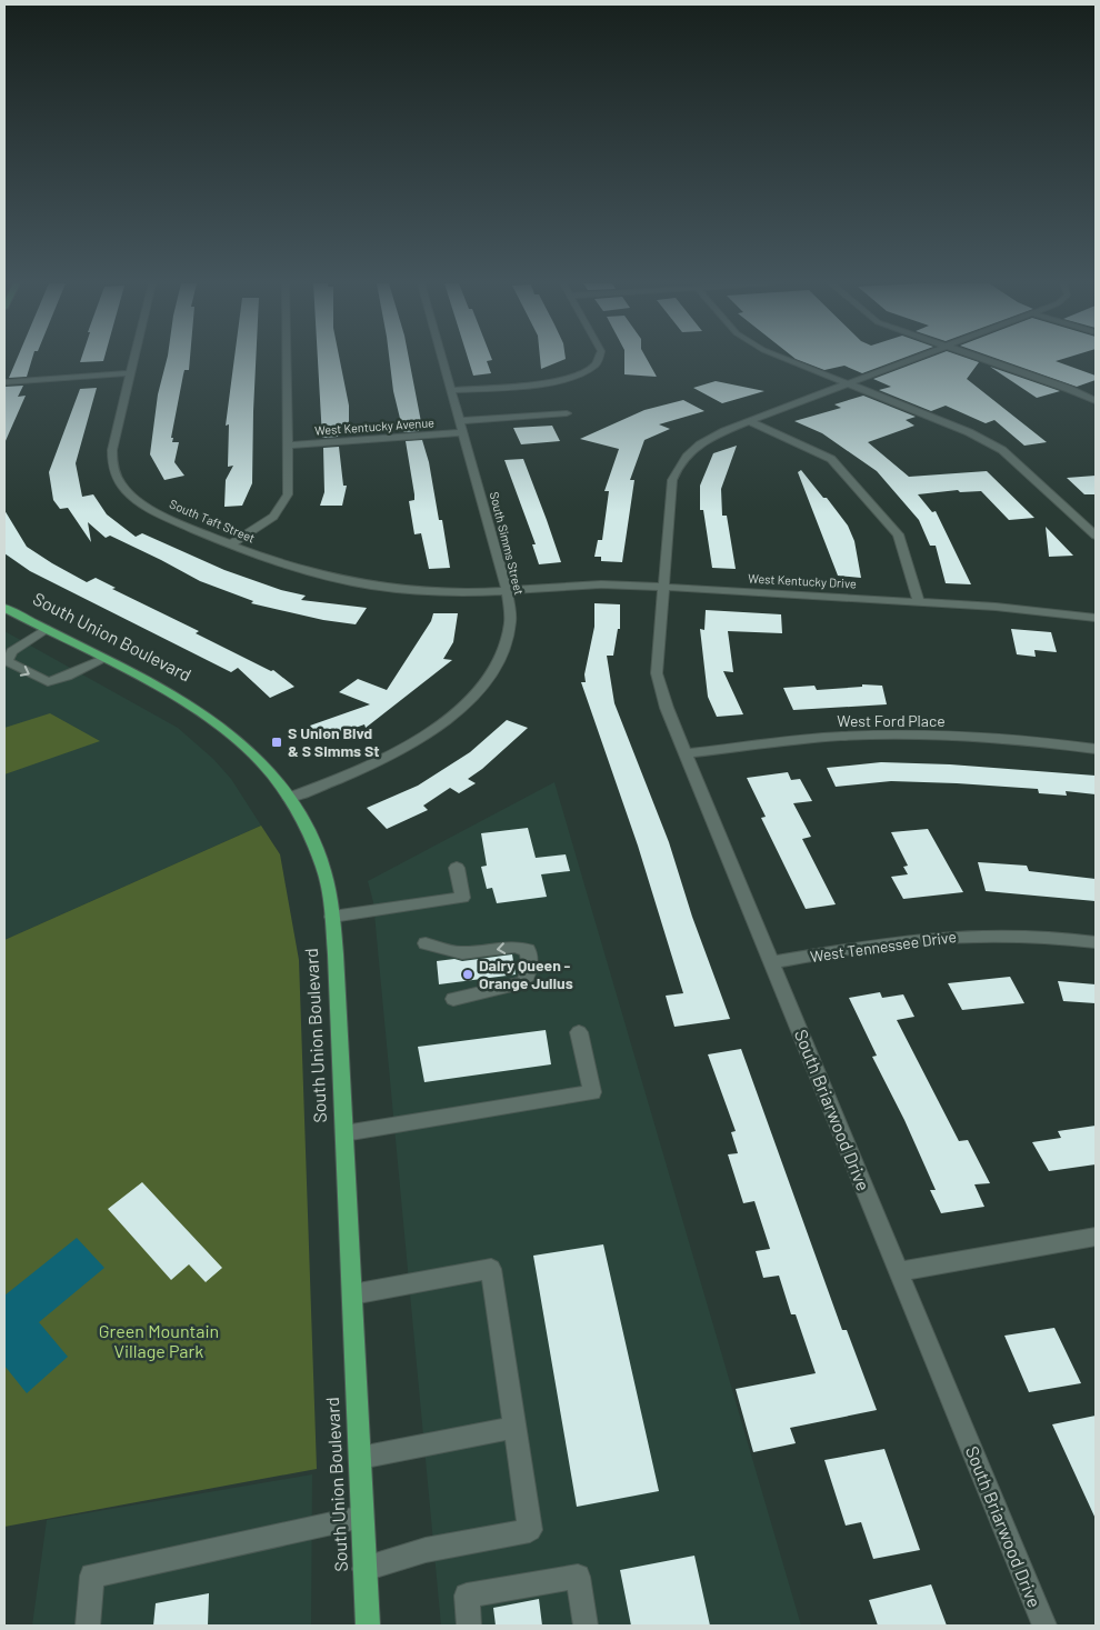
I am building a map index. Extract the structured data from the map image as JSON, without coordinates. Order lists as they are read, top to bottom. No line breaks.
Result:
{"streets":{"main road":["South Union Boulevard"],"street":["West Kentucky Avenue","South Taft Street","South Simms Street","West Kentucky Drive","West Ford Place","West Tennessee Drive","South Briarwood Drive"]},"crossings":[["West Kentucky Avenue","South Simms Street"],["South Taft Street","South Simms Street"],["South Taft Street","West Kentucky Drive"],["South Simms Street","West Kentucky Drive"],["South Simms Street","South Union Boulevard"],["West Kentucky Drive","South Briarwood Drive"],["West Ford Place","South Briarwood Drive"],["West Tennessee Drive","South Briarwood Drive"]],"parks":["Green Mountain Village Park"],"places":{"transit":["S Union Blvd & S Simms St"],"other":["Dairy Queen - Orange Julius"]}}
